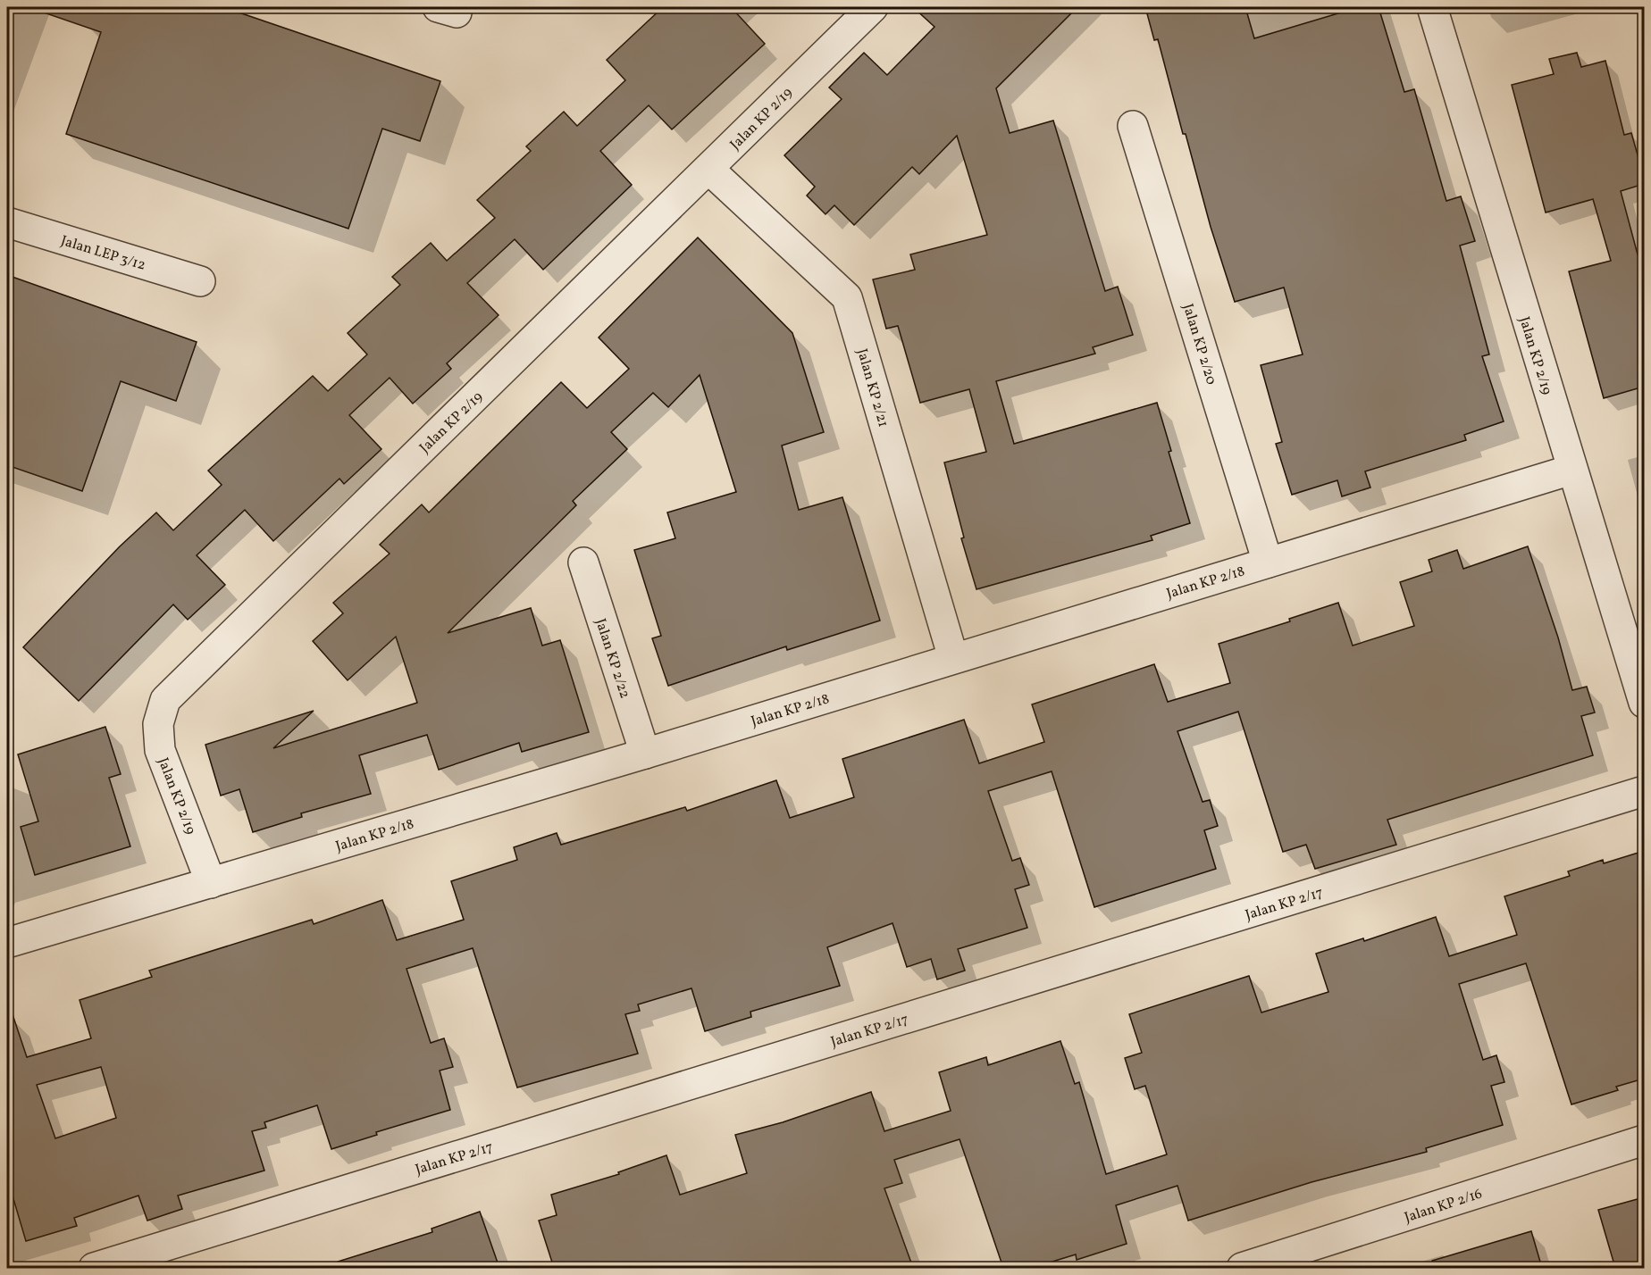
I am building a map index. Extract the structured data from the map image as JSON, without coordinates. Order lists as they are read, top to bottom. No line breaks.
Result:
{"streets":{"street":["Jalan KP 2/19","Jalan LEP 3/12","Jalan KP 2/20","Jalan KP 2/21","Jalan KP 2/18","Jalan KP 2/22","Jalan KP 2/17","Jalan KP 2/16"]},"crossings":[["Jalan KP 2/19","Jalan KP 2/21"],["Jalan KP 2/19","Jalan KP 2/18"],["Jalan KP 2/20","Jalan KP 2/18"],["Jalan KP 2/21","Jalan KP 2/18"],["Jalan KP 2/18","Jalan KP 2/22"]]}
